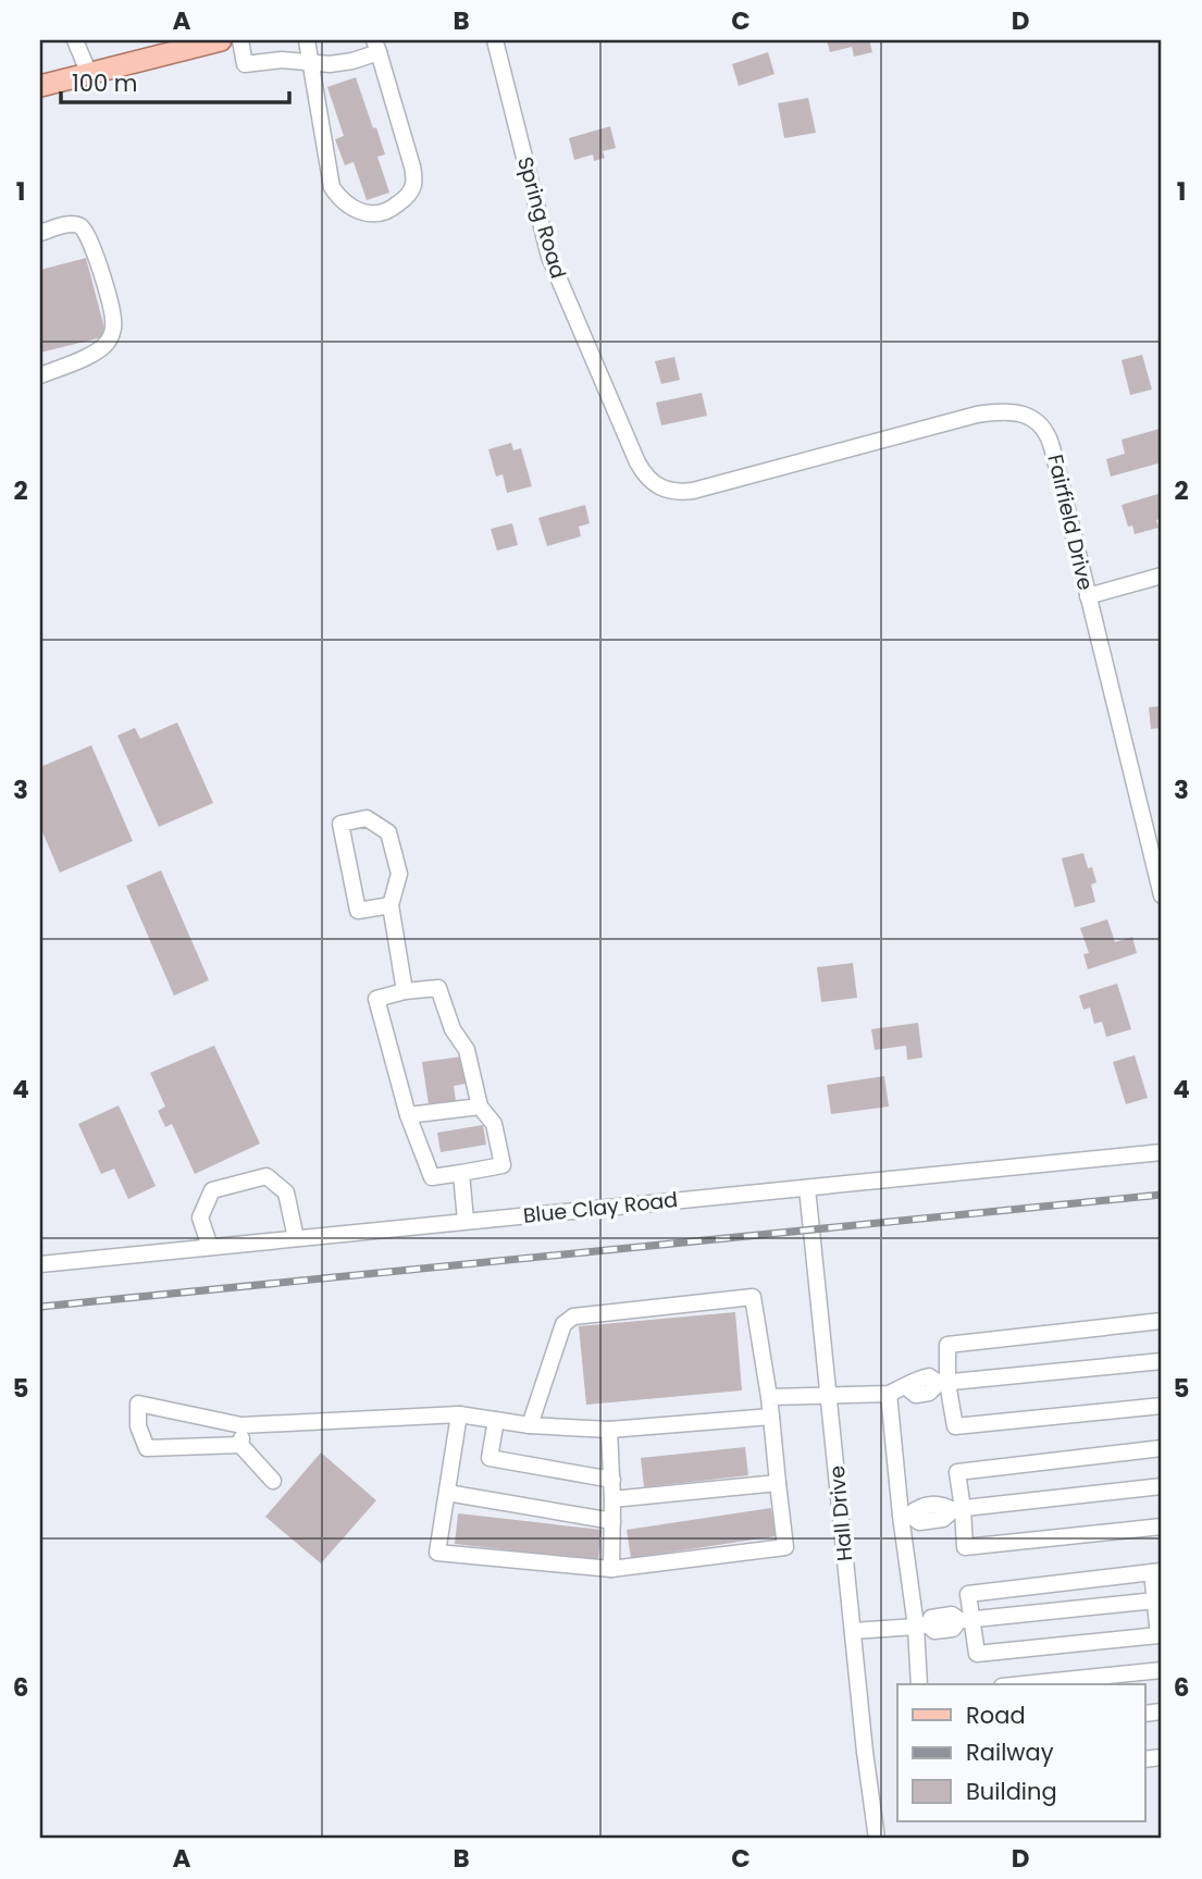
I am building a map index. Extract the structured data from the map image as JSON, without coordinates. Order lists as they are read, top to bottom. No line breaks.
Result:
{"streets":{"street":["Spring Road","Fairfield Drive","Blue Clay Road","Hall Drive"]},"crossings":[["Spring Road","Fairfield Drive"],["Blue Clay Road","Hall Drive"]],"legend":["Road","Railway","Building"],"scale_bar":"100 m","grid":{"columns":["A","B","C","D"],"rows":["1","2","3","4","5","6"]}}
